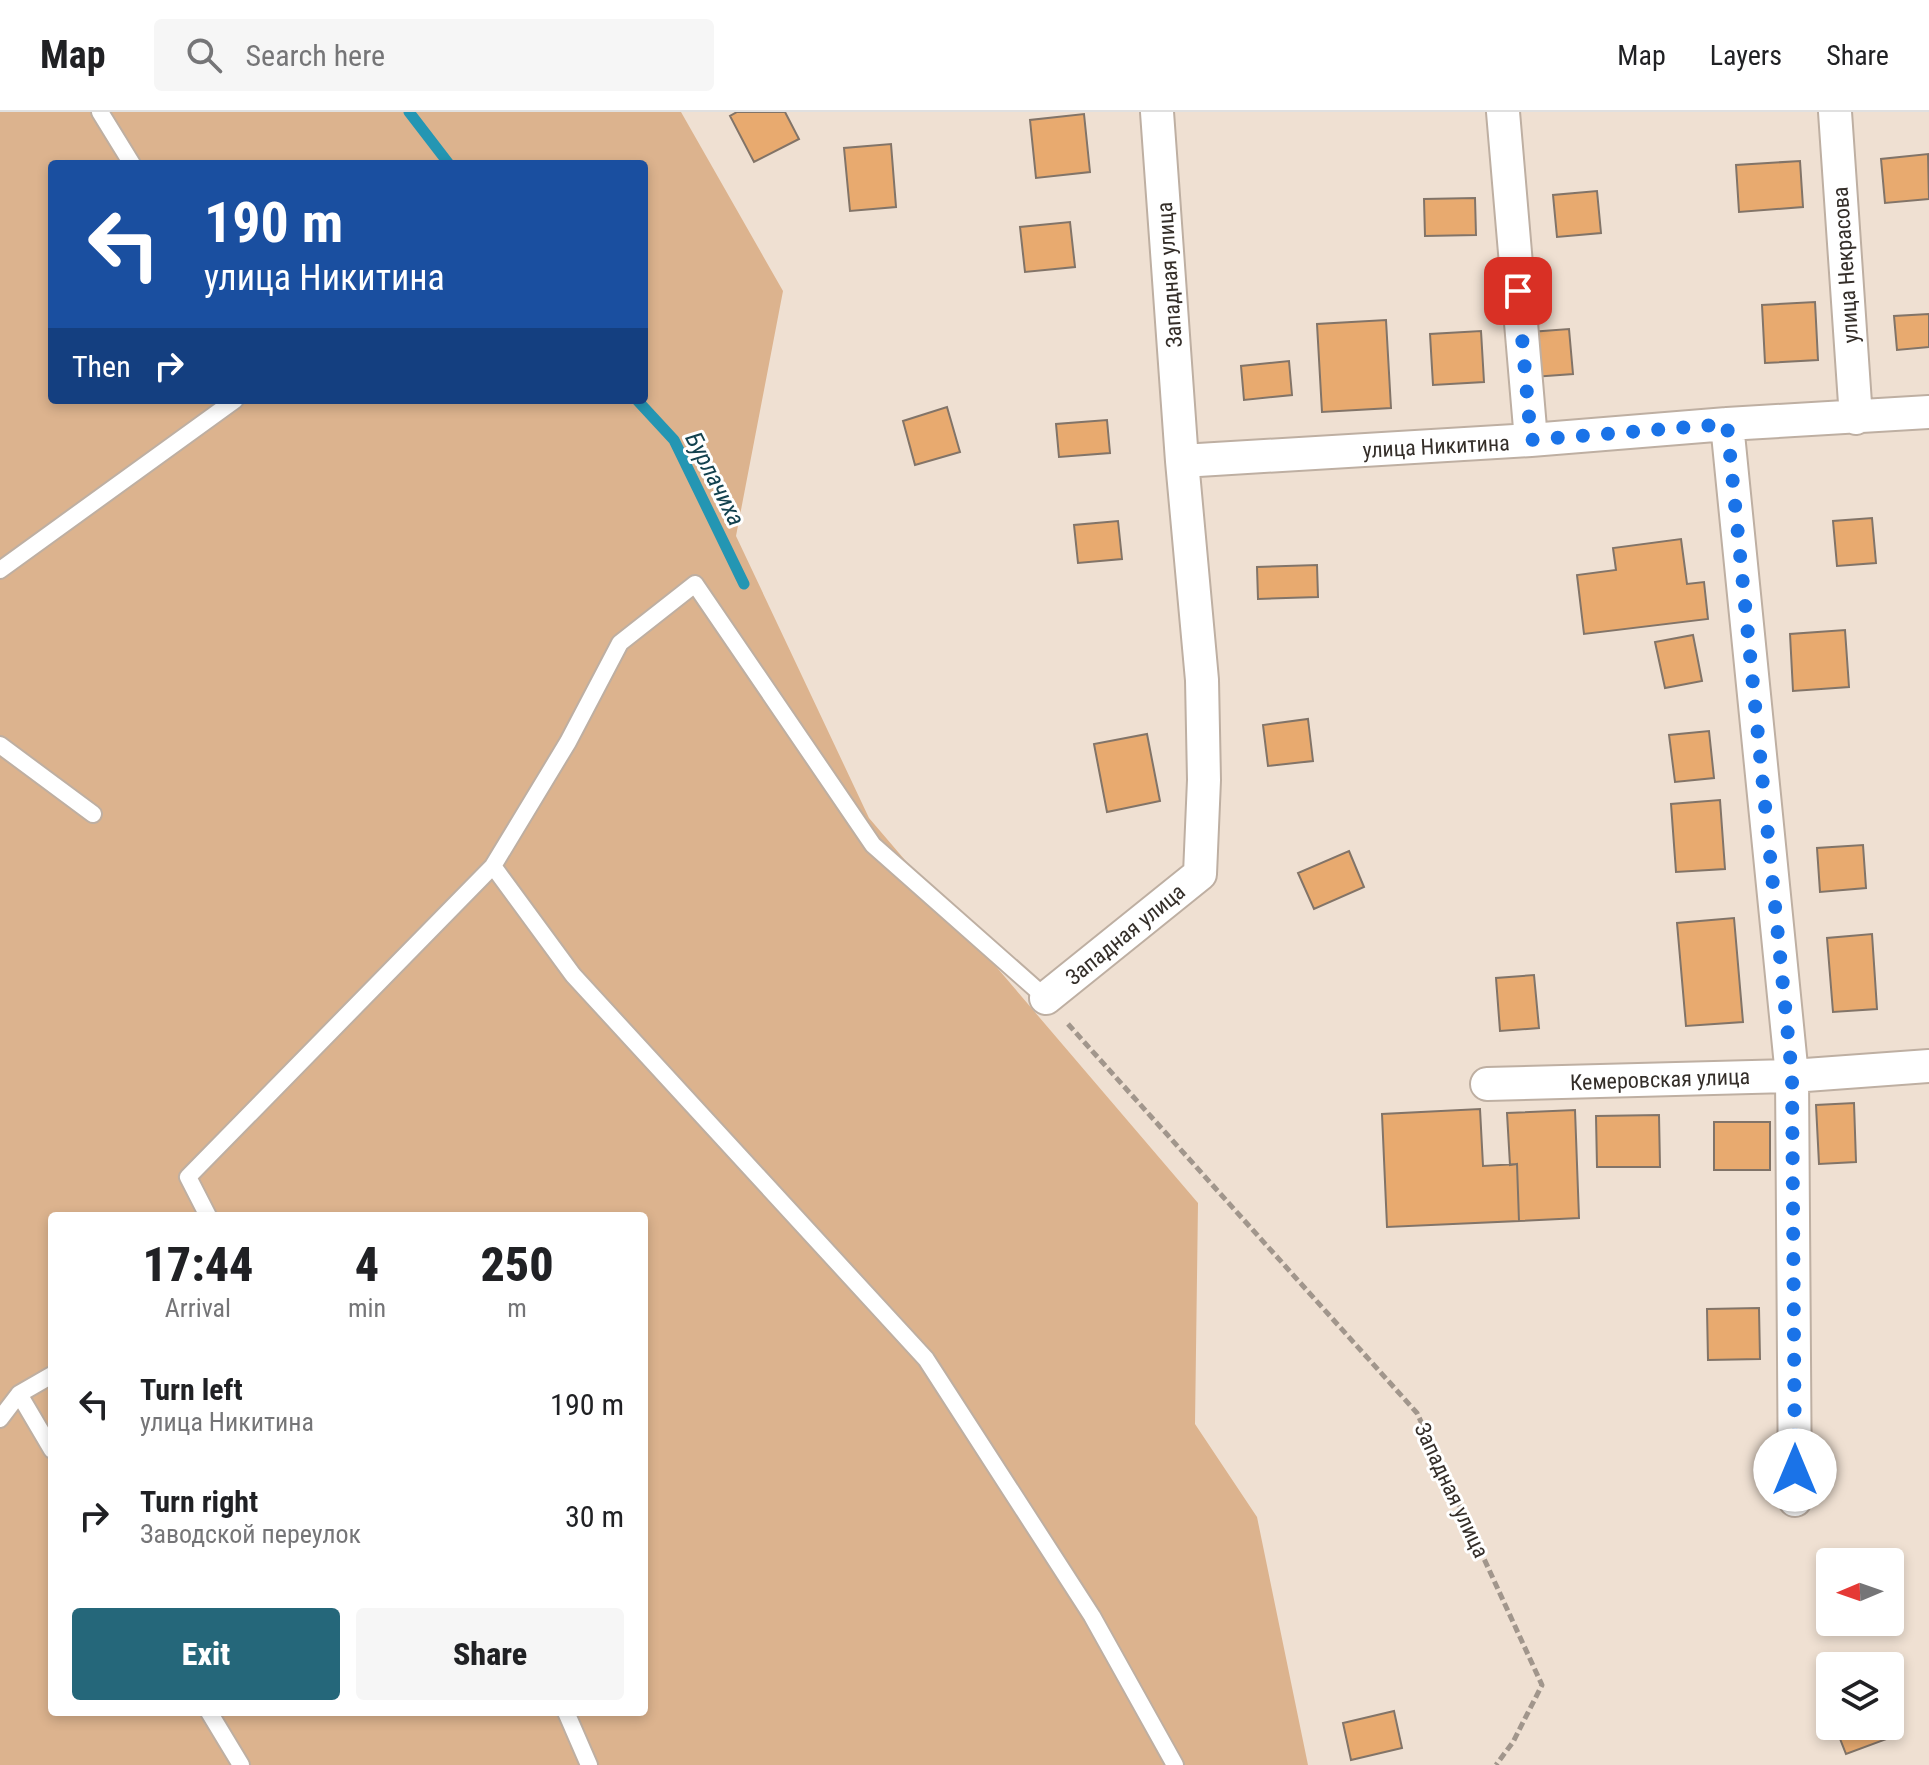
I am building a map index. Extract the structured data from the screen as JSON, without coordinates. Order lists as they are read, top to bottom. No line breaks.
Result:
{"streets":{"street":["улица Некрасова","Западная улица","улица Никитина","Кемеровская улица"]},"crossings":[["улица Некрасова","улица Никитина"],["Западная улица","улица Никитина"]],"water":["Бурлачиха"],"north":"left","page":{"header":"Map","search":"Search here","nav":["Map","Layers","Share"],"turn":["190 m","улица Никитина"],"then":"Then","eta":["17:44","Arrival","4","min","250","m"],"list":[{"name":"Turn left","note":"улица Никитина","value":"190 m"},{"name":"Turn right","note":"Заводской переулок","value":"30 m"}],"buttons":["Exit","Share"]}}
